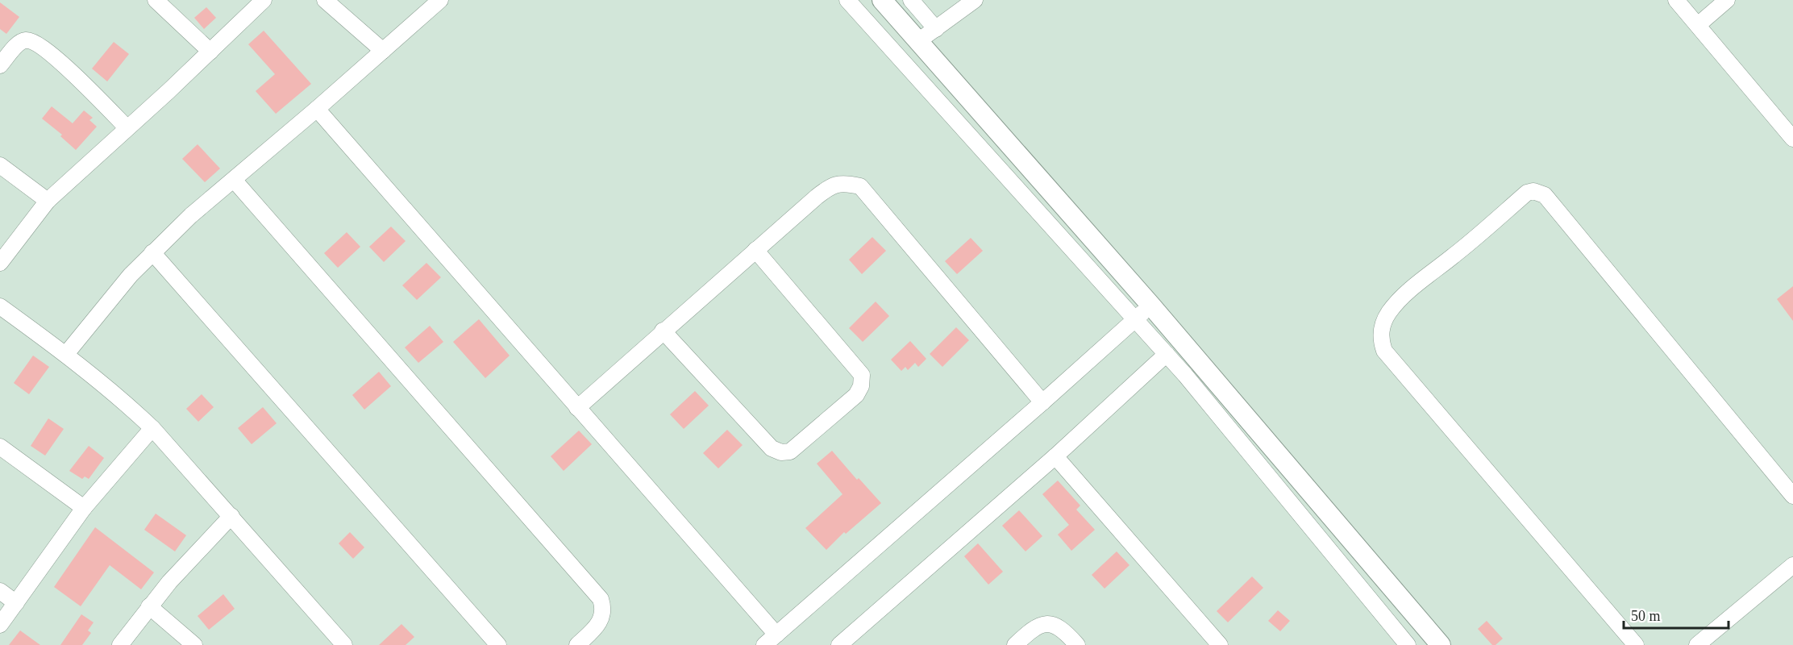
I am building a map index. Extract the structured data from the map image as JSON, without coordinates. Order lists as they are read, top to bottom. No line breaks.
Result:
{"scale_bar":"50 m"}
